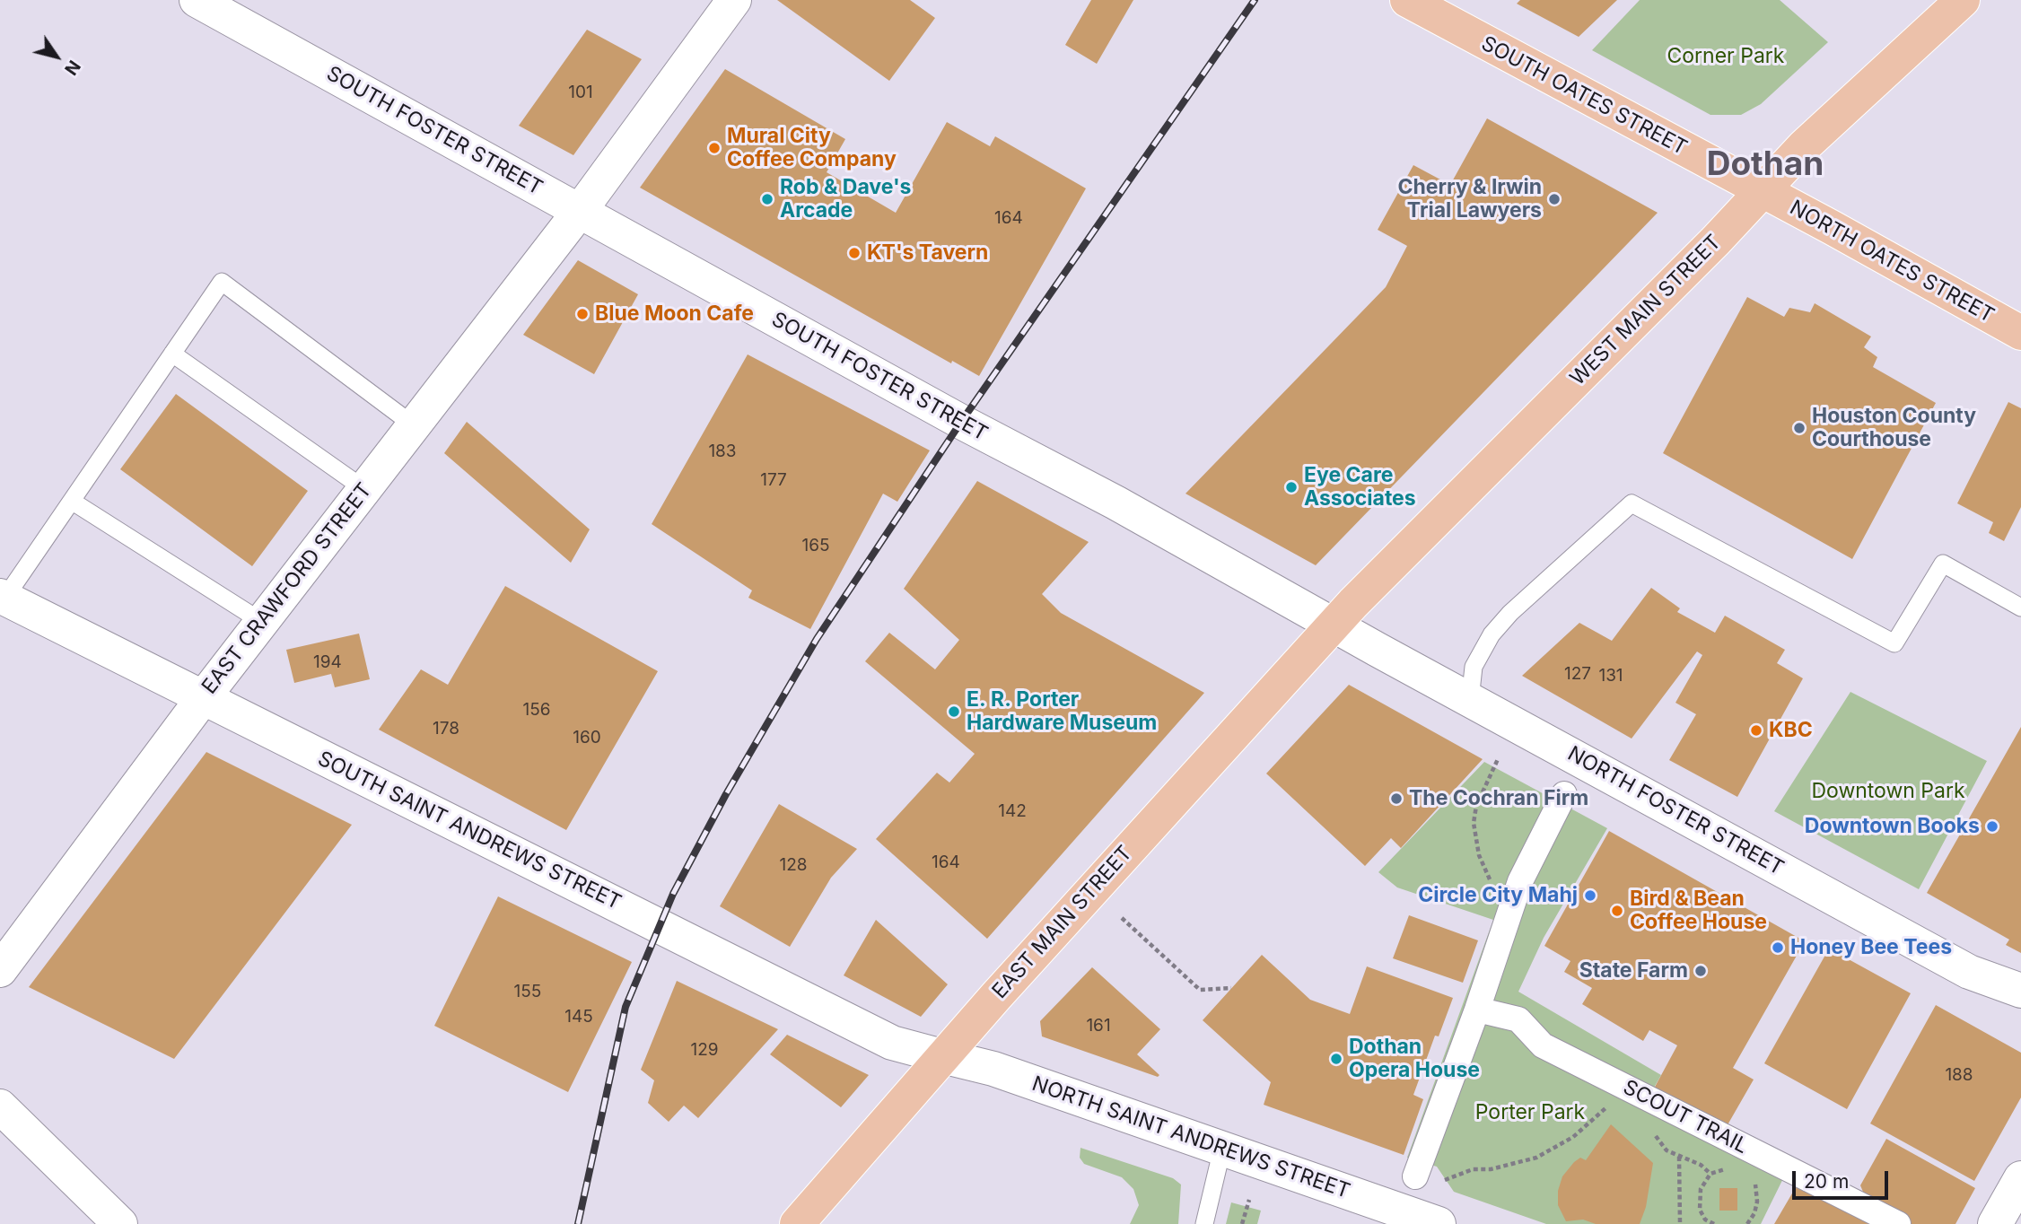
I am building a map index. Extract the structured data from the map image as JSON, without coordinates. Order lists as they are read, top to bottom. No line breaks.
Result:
{"streets":{"main road":["SOUTH OATES STREET","NORTH OATES STREET","WEST MAIN STREET","EAST MAIN STREET"],"street":["SOUTH FOSTER STREET","EAST CRAWFORD STREET","NORTH FOSTER STREET","SOUTH SAINT ANDREWS STREET","SCOUT TRAIL","NORTH SAINT ANDREWS STREET"]},"crossings":[["SOUTH OATES STREET","NORTH OATES STREET"],["SOUTH OATES STREET","WEST MAIN STREET"],["SOUTH FOSTER STREET","WEST MAIN STREET"],["SOUTH FOSTER STREET","EAST CRAWFORD STREET"],["SOUTH FOSTER STREET","NORTH FOSTER STREET"],["SOUTH FOSTER STREET","EAST MAIN STREET"],["NORTH OATES STREET","WEST MAIN STREET"],["WEST MAIN STREET","NORTH FOSTER STREET"],["WEST MAIN STREET","EAST MAIN STREET"],["EAST CRAWFORD STREET","SOUTH SAINT ANDREWS STREET"],["NORTH FOSTER STREET","EAST MAIN STREET"],["SOUTH SAINT ANDREWS STREET","EAST MAIN STREET"],["SOUTH SAINT ANDREWS STREET","NORTH SAINT ANDREWS STREET"],["EAST MAIN STREET","NORTH SAINT ANDREWS STREET"]],"districts":["Dothan"],"parks":["Corner Park","Downtown Park","Porter Park"],"places":["Mural City Coffee Company","Rob & Dave's Arcade","Cherry & Irwin Trial Lawyers","KT's Tavern","Blue Moon Cafe","Houston County Courthouse","Eye Care Associates","E. R. Porter Hardware Museum","KBC","The Cochran Firm","Downtown Books","Circle City Mahj","Bird & Bean Coffee House","Honey Bee Tees","State Farm","Dothan Opera House"],"house_numbers":["101","164","183","177","165","194","127","131","156","178","160","142","164","128","155","145","161","129","188"],"scale_bar":"20 m","north":"bottom right"}
